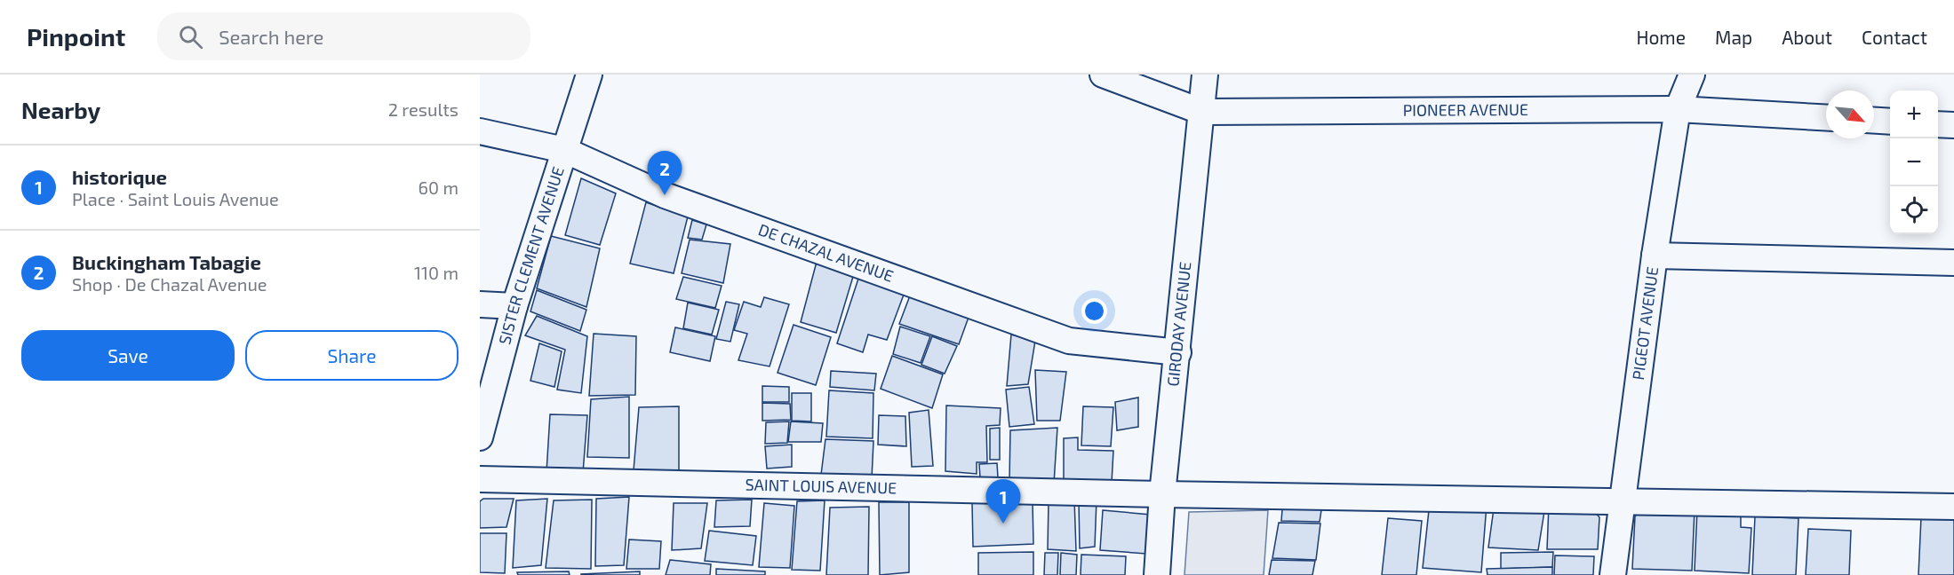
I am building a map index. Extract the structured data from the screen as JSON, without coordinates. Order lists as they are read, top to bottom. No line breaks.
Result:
{"streets":{"street":["PIONEER AVENUE","DE CHAZAL AVENUE","SISTER CLEMENT AVENUE","PIGEOT AVENUE","GIRODAY AVENUE","SAINT LOUIS AVENUE"]},"crossings":[["PIONEER AVENUE","PIGEOT AVENUE"],["PIONEER AVENUE","GIRODAY AVENUE"],["DE CHAZAL AVENUE","SISTER CLEMENT AVENUE"],["DE CHAZAL AVENUE","GIRODAY AVENUE"],["PIGEOT AVENUE","SAINT LOUIS AVENUE"],["GIRODAY AVENUE","SAINT LOUIS AVENUE"]],"north":"bottom right","page":{"header":"Pinpoint","search":"Search here","nav":["Home","Map","About","Contact"],"heading":["Nearby","2 results"],"map_buttons":["+","−"],"list":[{"mark":"1","name":"historique","note":"Place · Saint Louis Avenue","value":"60 m"},{"mark":"2","name":"Buckingham Tabagie","note":"Shop · De Chazal Avenue","value":"110 m"}],"pins":["2","1"],"buttons":["Save","Share"]}}
